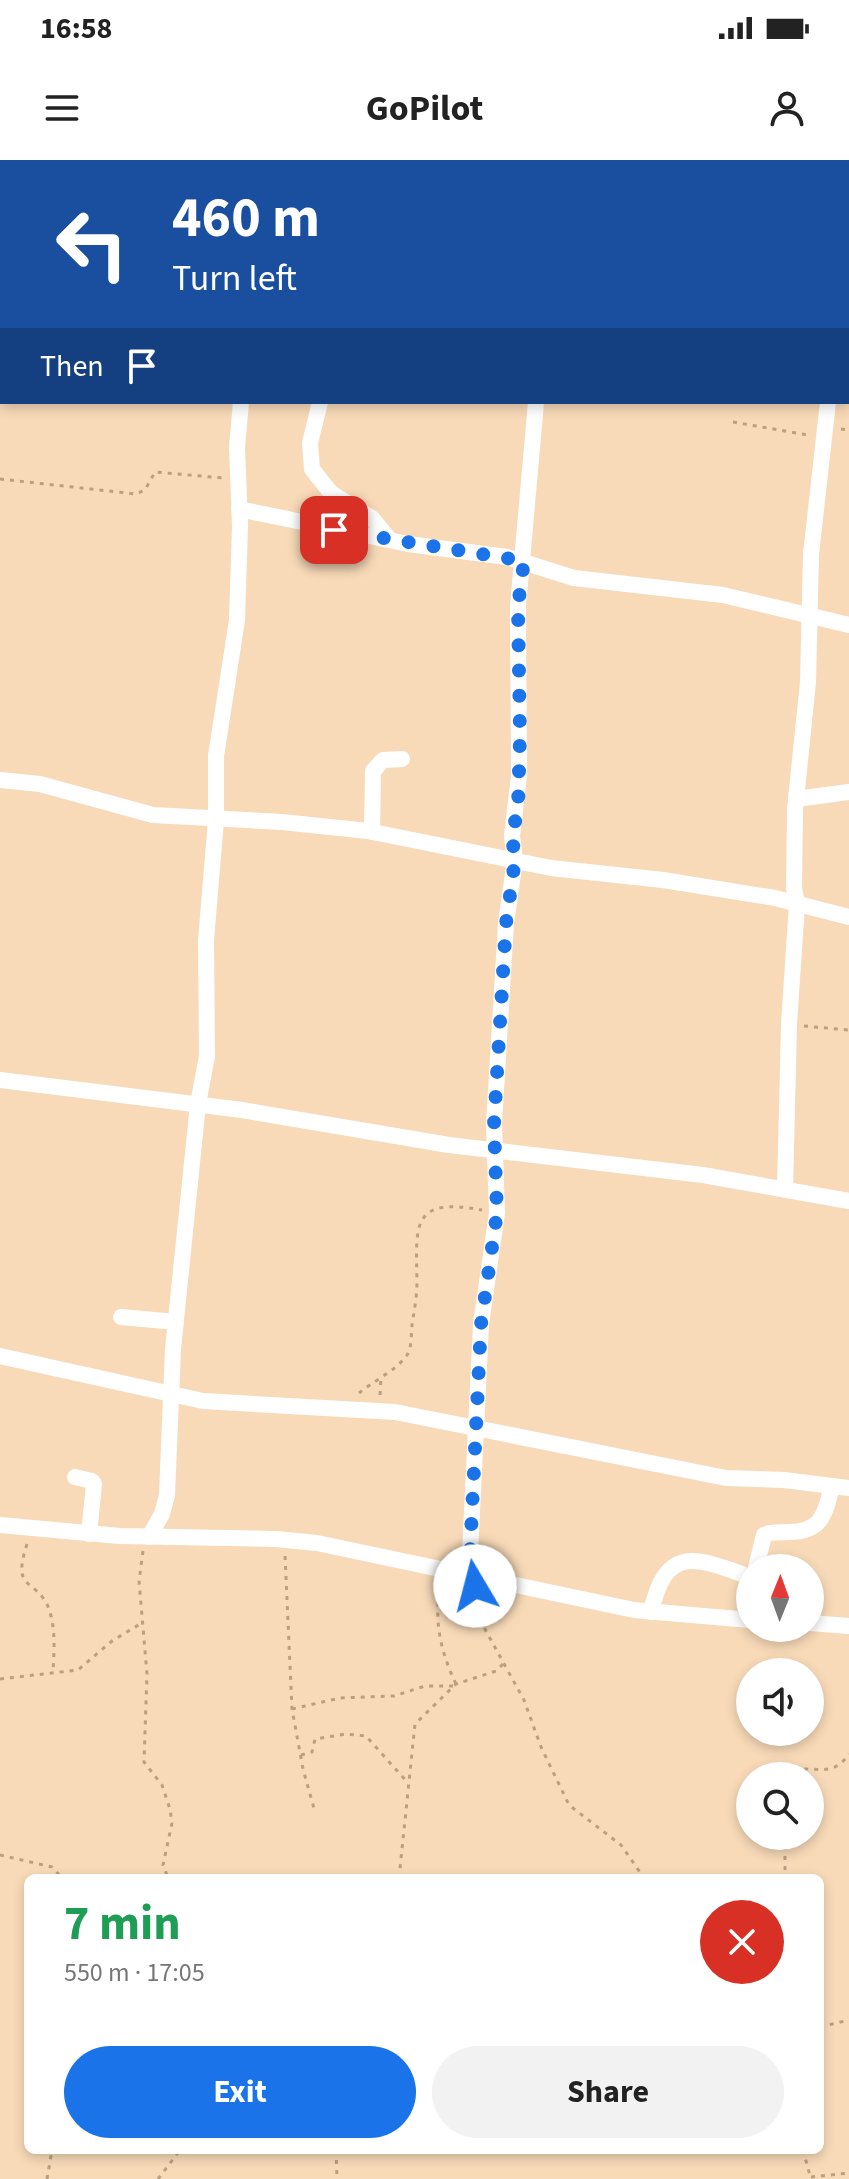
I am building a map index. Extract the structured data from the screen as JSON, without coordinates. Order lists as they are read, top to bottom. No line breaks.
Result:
{"north":"top","page":{"status":"16:58","header":"GoPilot","turn":["460 m","Turn left"],"then":"Then","heading":["7 min","550 m · 17:05"],"buttons":["Exit","Share"]}}
